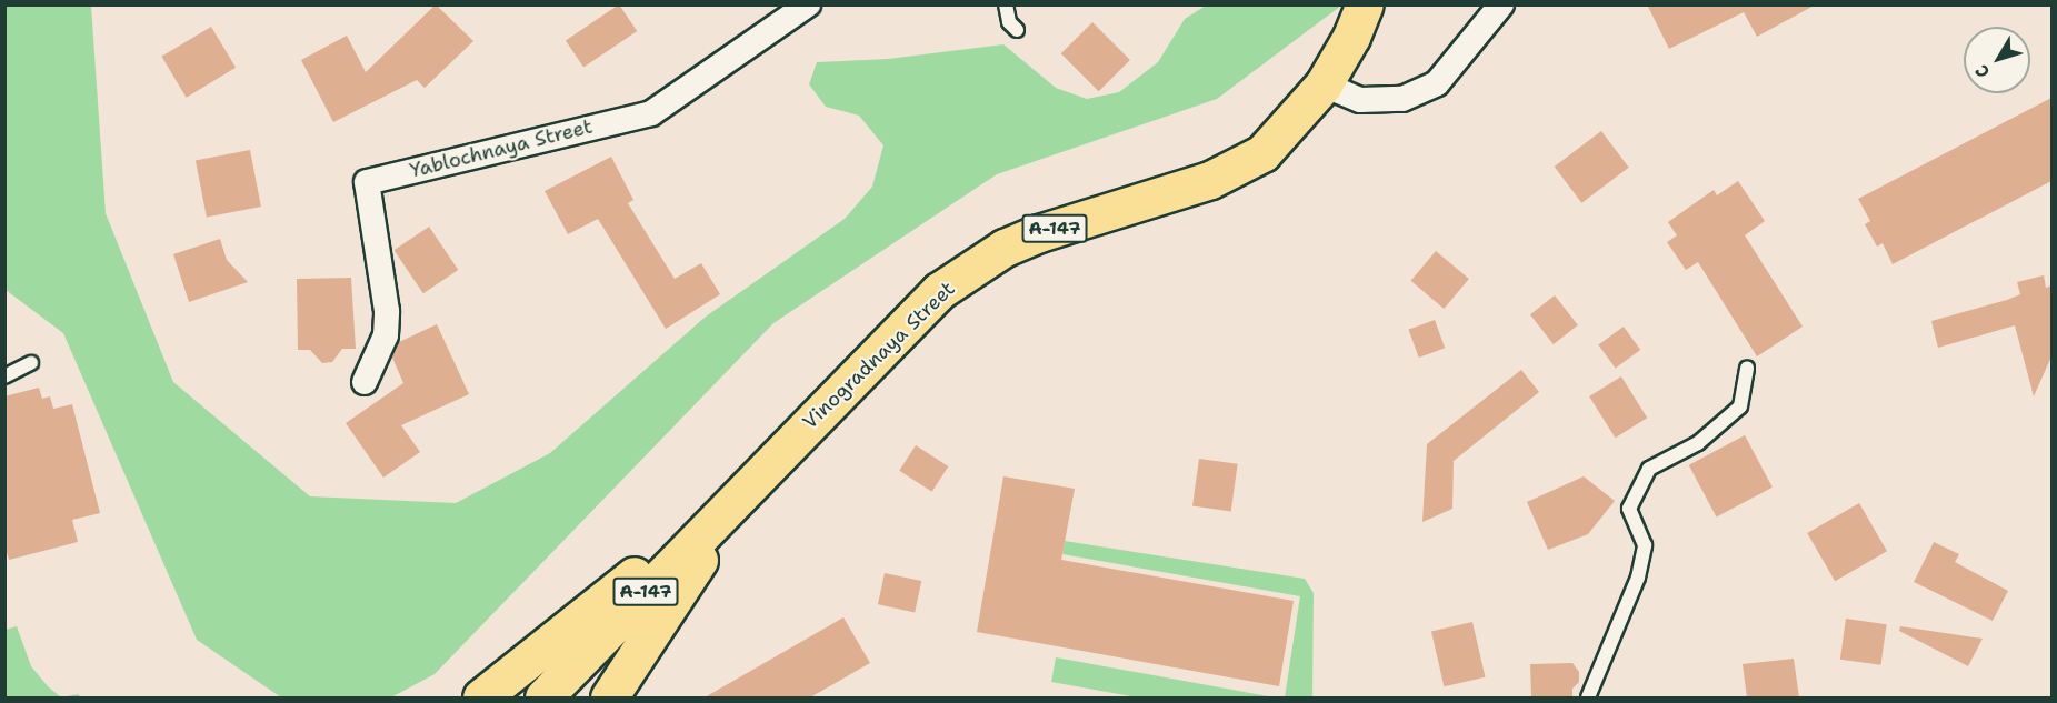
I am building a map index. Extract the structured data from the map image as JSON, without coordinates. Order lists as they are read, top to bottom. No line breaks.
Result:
{"streets":{"main road":["А-147","Vinogradnaya Street"],"street":["Yablochnaya Street"]},"crossings":[["А-147","Vinogradnaya Street"]],"north":"bottom left"}
